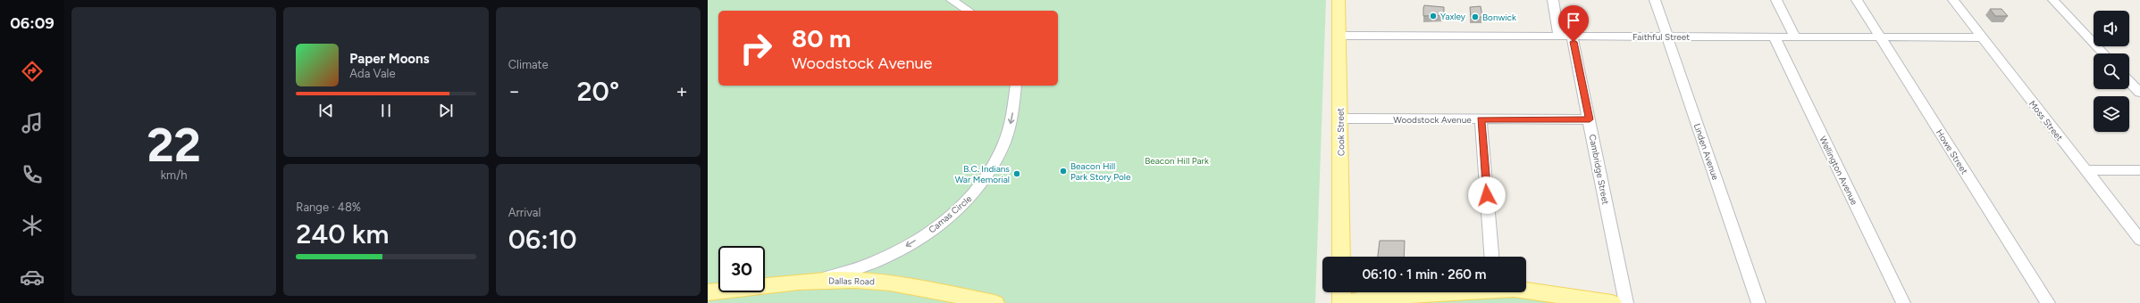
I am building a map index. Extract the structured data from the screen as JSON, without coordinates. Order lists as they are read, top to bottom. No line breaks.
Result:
{"streets":{"main road":["Cook Street","Dallas Road"],"street":["Faithful Street","Woodstock Avenue","Moss Street","Linden Avenue","Howe Street","Cambridge Street","Wellington Avenue","Camas Circle"]},"crossings":[["Faithful Street","Moss Street"],["Faithful Street","Cook Street"],["Faithful Street","Linden Avenue"],["Faithful Street","Howe Street"],["Faithful Street","Cambridge Street"],["Faithful Street","Wellington Avenue"],["Woodstock Avenue","Cook Street"],["Woodstock Avenue","Cambridge Street"],["Camas Circle","Dallas Road"]],"one_way":["Camas Circle"],"parks":["Beacon Hill Park"],"places":["Yaxley","Bonwick","Beacon Hill Park Story Pole","B.C. Indians War Memorial"],"page":{"tabs":"06:09","tile":[["22","km/h"],"Climate",["Range · 48%","240 km"],["Arrival","06:10"]],"turn":["80 m","Woodstock Avenue"],"song":["Paper Moons","Ada Vale"],"heat":["−","20°","+"],"limit":"30","trip":"06:10 · 1 min · 260 m"}}
